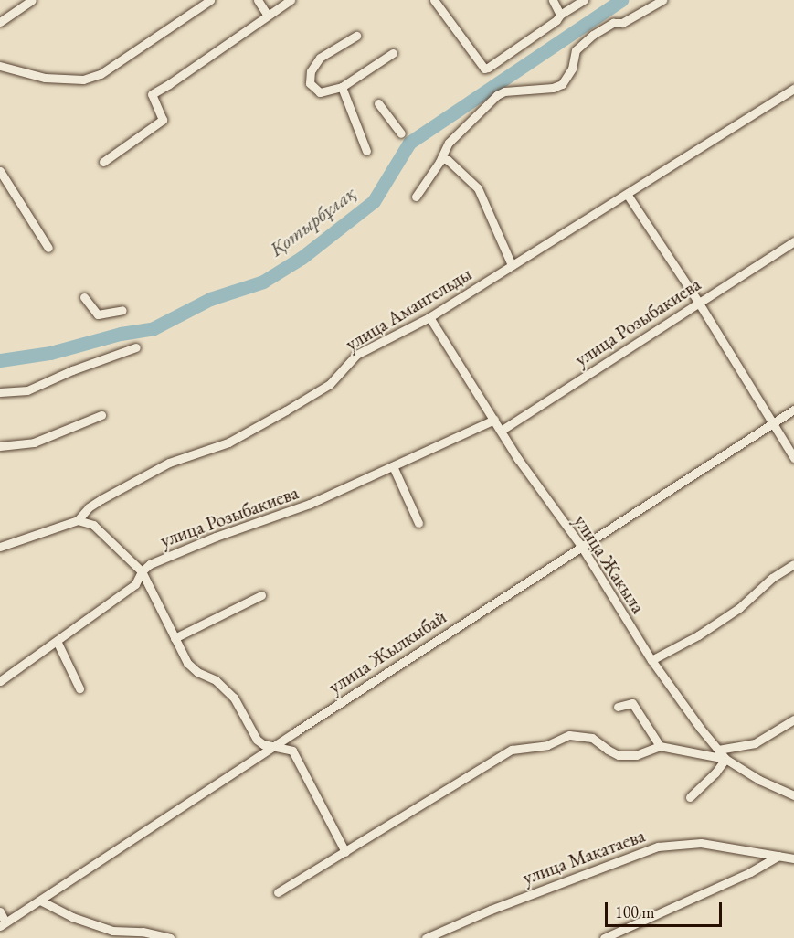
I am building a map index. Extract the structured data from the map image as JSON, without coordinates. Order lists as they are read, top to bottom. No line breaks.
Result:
{"streets":{"street":["улица Амангельды","улица Розыбакиева","улица Жакыла","улица Жылкыбай","улица Макатаева"]},"crossings":[["улица Амангельды","улица Жакыла"],["улица Розыбакиева","улица Жакыла"],["улица Жакыла","улица Жылкыбай"]],"water":["Қотырбұлақ"],"scale_bar":"100 m"}
